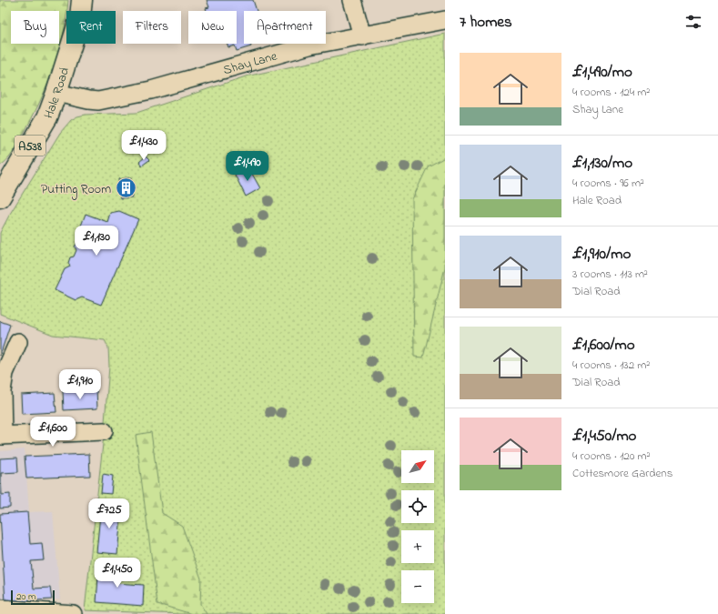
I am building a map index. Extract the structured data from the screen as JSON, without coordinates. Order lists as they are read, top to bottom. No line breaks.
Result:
{"streets":{"main road":["Hale Road","A538"],"street":["Shay Lane"]},"crossings":[["Shay Lane","Hale Road"]],"places":{"building":["Putting Room"]},"scale_bar":"20 m","north":"top right","page":{"heading":"7 homes","chip":["Buy","Rent","Filters","New","Apartment"],"list":[{"name":"£1,490/mo","note":"4 rooms · 124 m² · Shay Lane"},{"name":"£1,130/mo","note":"4 rooms · 96 m² · Hale Road"},{"name":"£1,910/mo","note":"3 rooms · 113 m² · Dial Road"},{"name":"£1,600/mo","note":"4 rooms · 132 m² · Dial Road"},{"name":"£1,450/mo","note":"4 rooms · 120 m² · Cottesmore Gardens"}],"price":["£1,430","£1,490","£1,130","£1,910","£1,600","£725","£1,450"],"map_buttons":["+","−"],"scale":"20 m"}}
